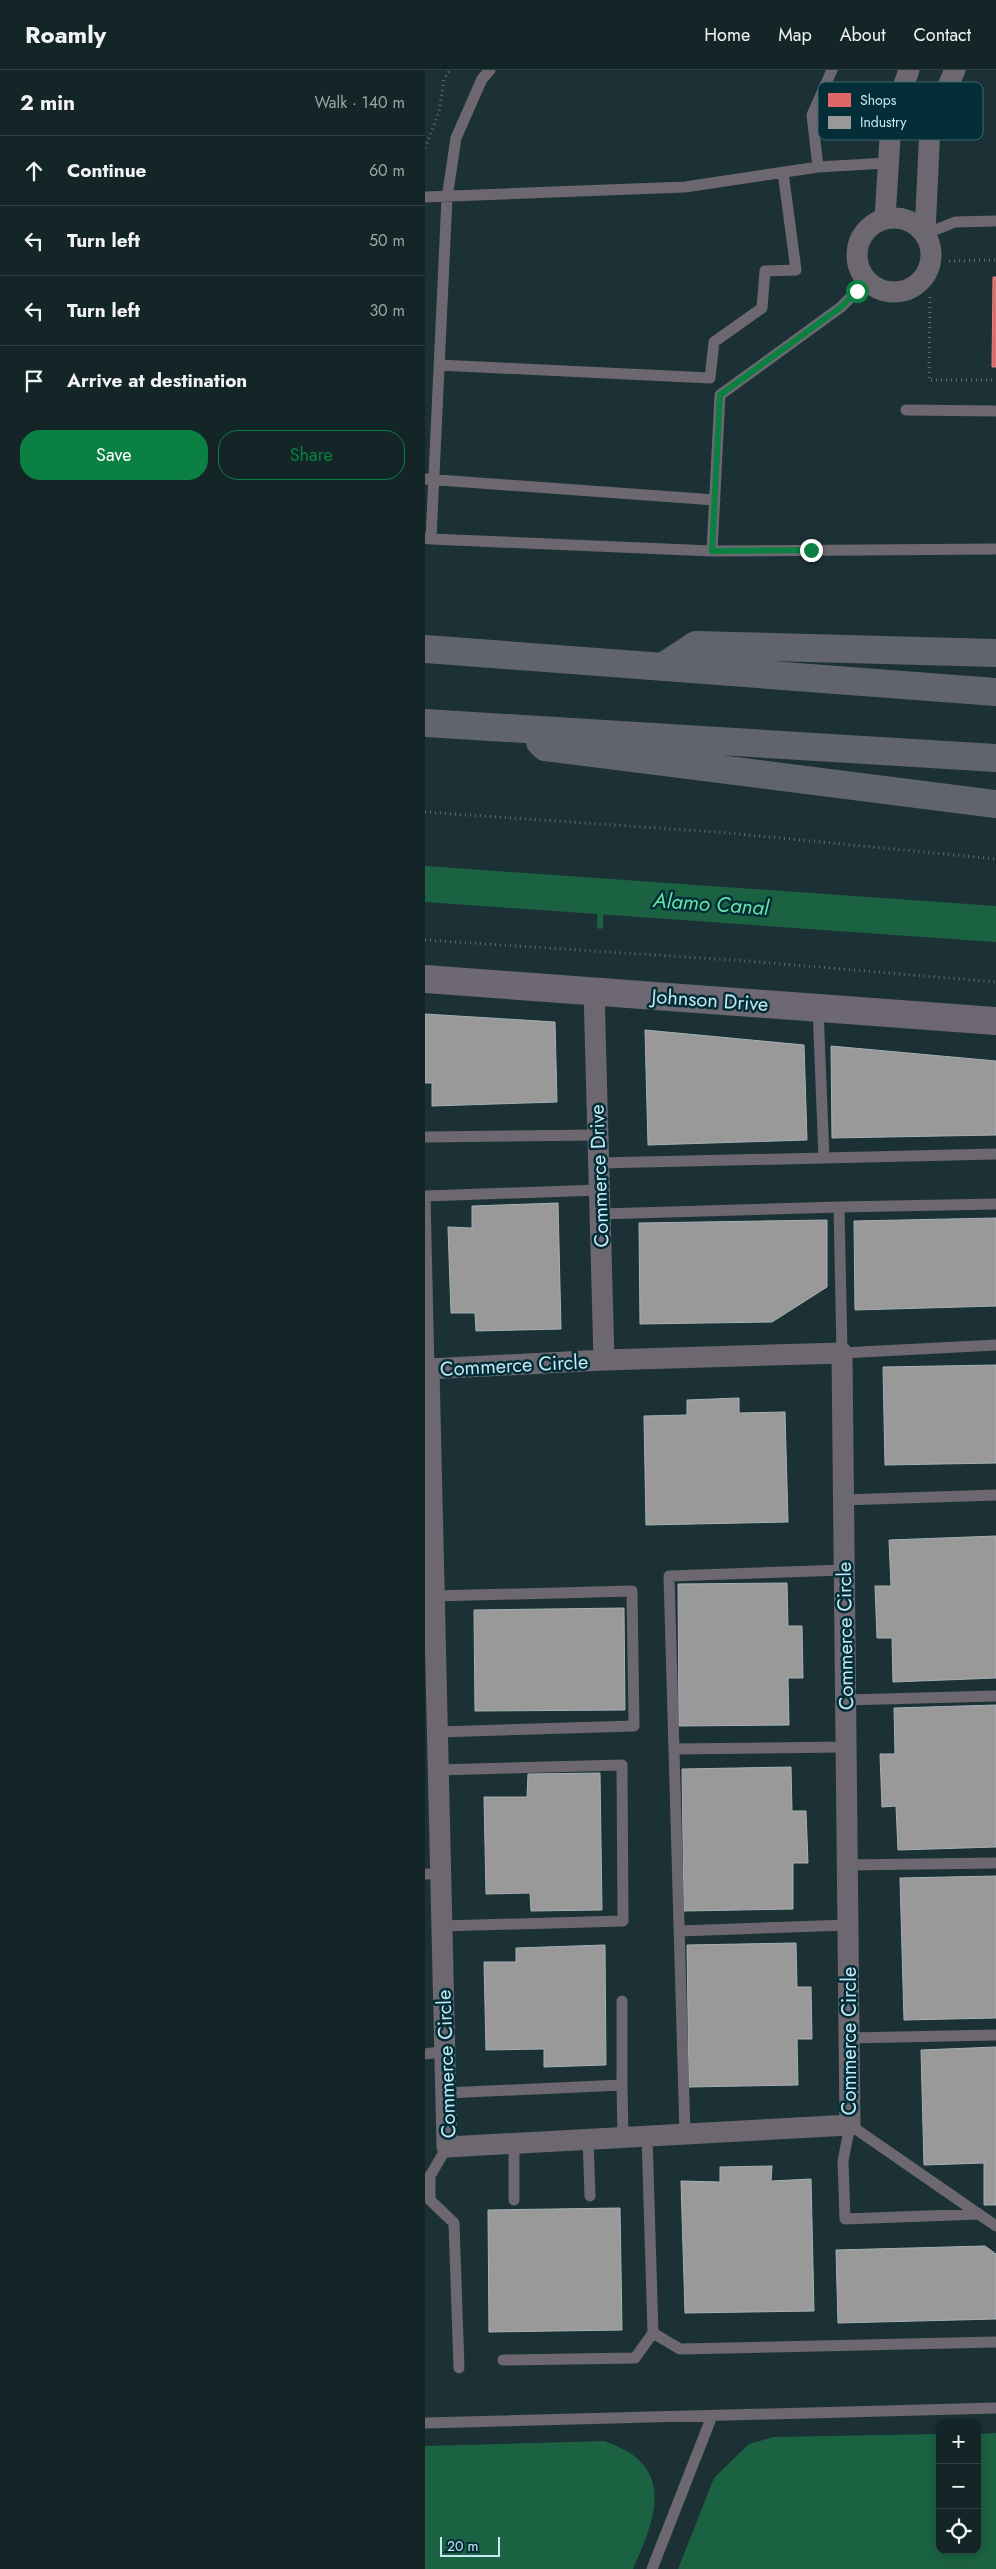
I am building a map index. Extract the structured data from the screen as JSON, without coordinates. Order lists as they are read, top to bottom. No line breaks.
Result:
{"streets":{"street":["Johnson Drive","Commerce Drive","Commerce Circle"]},"crossings":[["Johnson Drive","Commerce Drive"],["Commerce Drive","Commerce Circle"]],"water":["Alamo Canal"],"legend":["Shops","Industry"],"scale_bar":"20 m","page":{"header":"Roamly","nav":["Home","Map","About","Contact"],"heading":["2 min","Walk · 140 m"],"list":[["Continue","60 m"],["Turn left","50 m"],["Turn left","30 m"],"Arrive at destination"],"buttons":["Save","Share"],"map_buttons":["+","−"],"scale":"20 m"}}
